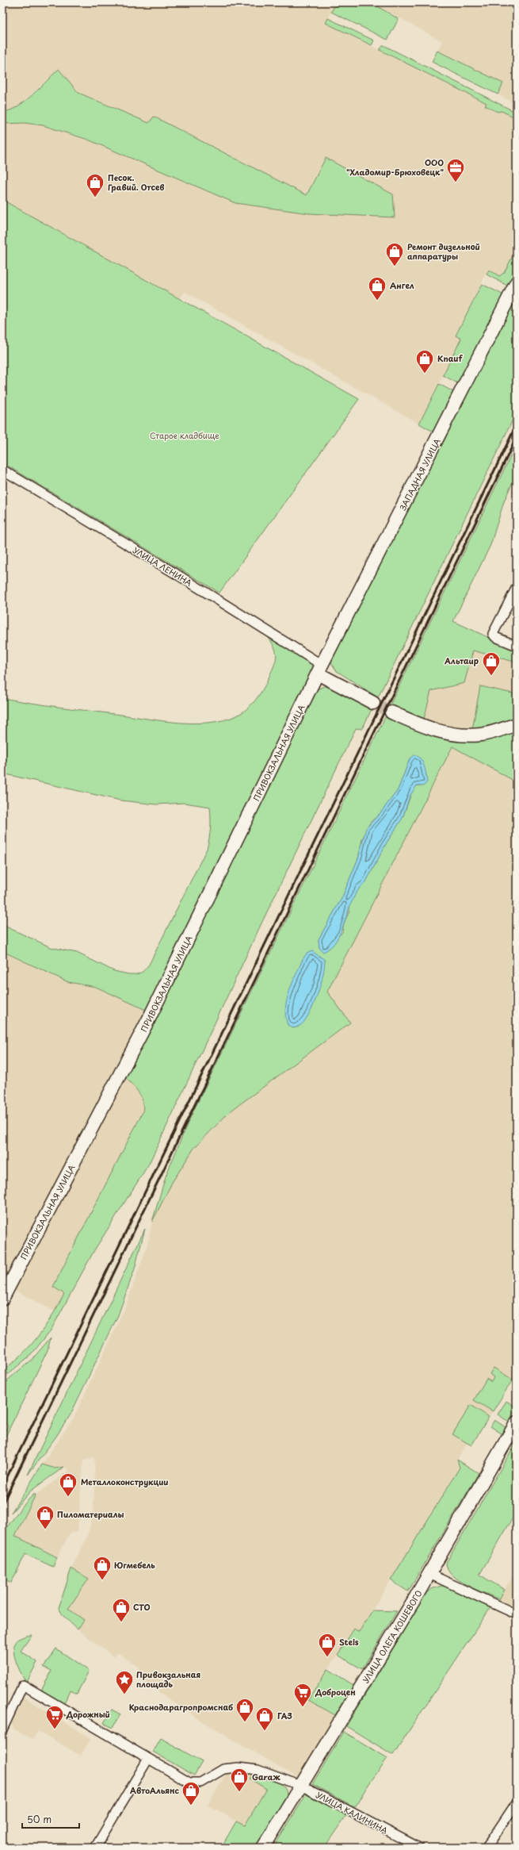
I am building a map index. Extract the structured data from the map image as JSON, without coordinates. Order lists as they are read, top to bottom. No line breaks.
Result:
{"streets":{"main road":["ЗАПАДНАЯ УЛИЦА","УЛИЦА ЛЕНИНА","ПРИВОКЗАЛЬНАЯ УЛИЦА","УЛИЦА ОЛЕГА КОШЕВОГО"],"street":["УЛИЦА КАЛИНИНА"]},"crossings":[["ЗАПАДНАЯ УЛИЦА","УЛИЦА ЛЕНИНА"],["ЗАПАДНАЯ УЛИЦА","ПРИВОКЗАЛЬНАЯ УЛИЦА"],["УЛИЦА ЛЕНИНА","ПРИВОКЗАЛЬНАЯ УЛИЦА"],["УЛИЦА ОЛЕГА КОШЕВОГО","УЛИЦА КАЛИНИНА"]],"parks":["Старое кладбище"],"places":{"office":["ООО \"Хладомир-Брюховецк\""],"shop":["Песок. Гравий. Отсев","Ремонт дизельной аппаратуры","Ангел","Knauf","Альтаир","Металлоконструкции","Пиломатериалы","Югмебель","СТО","Stels","Краснодарагропромснаб","ГАЗ","Garaж","АвтоАльянс"],"place":["Привокзальная площадь"],"supermarket":["Доброцен","Дорожный"]},"scale_bar":"50 m"}
